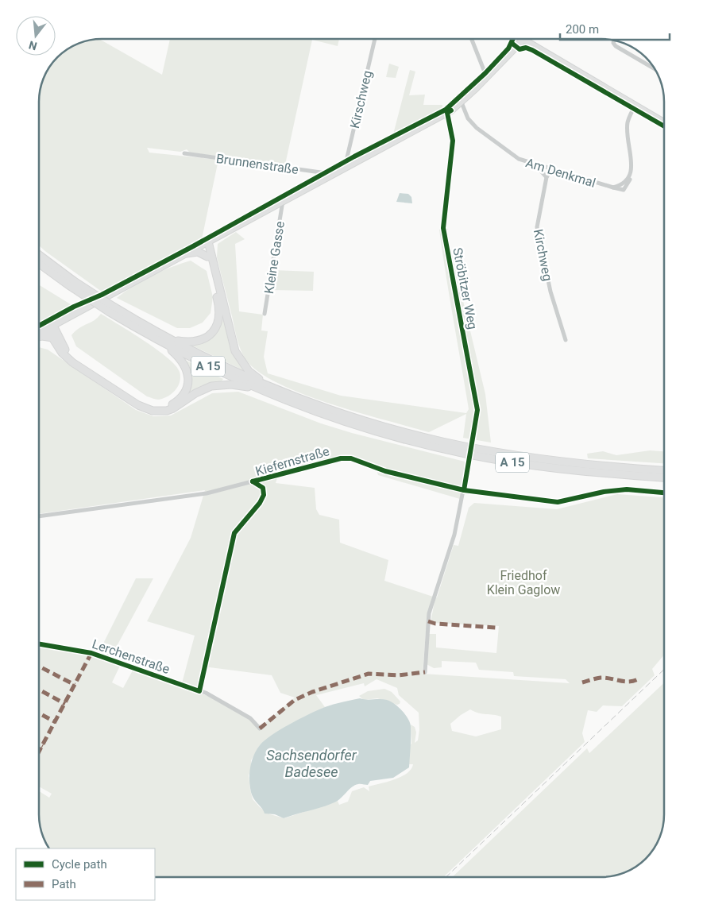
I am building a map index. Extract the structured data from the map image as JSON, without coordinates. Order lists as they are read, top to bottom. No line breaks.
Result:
{"streets":{"highway":["A 15"],"street":["Kirschweg","Brunnenstraße","Am Denkmal","Kirchweg","Kleine Gasse","Ströbitzer Weg","Kiefernstraße","Lerchenstraße"]},"crossings":[["Am Denkmal","Kirchweg"],["Ströbitzer Weg","Kiefernstraße"],["Kiefernstraße","Lerchenstraße"]],"water":["Sachsendorfer Badesee"],"parks":["Friedhof Klein Gaglow"],"legend":["Cycle path","Path"],"scale_bar":"200 m","north":"bottom"}
